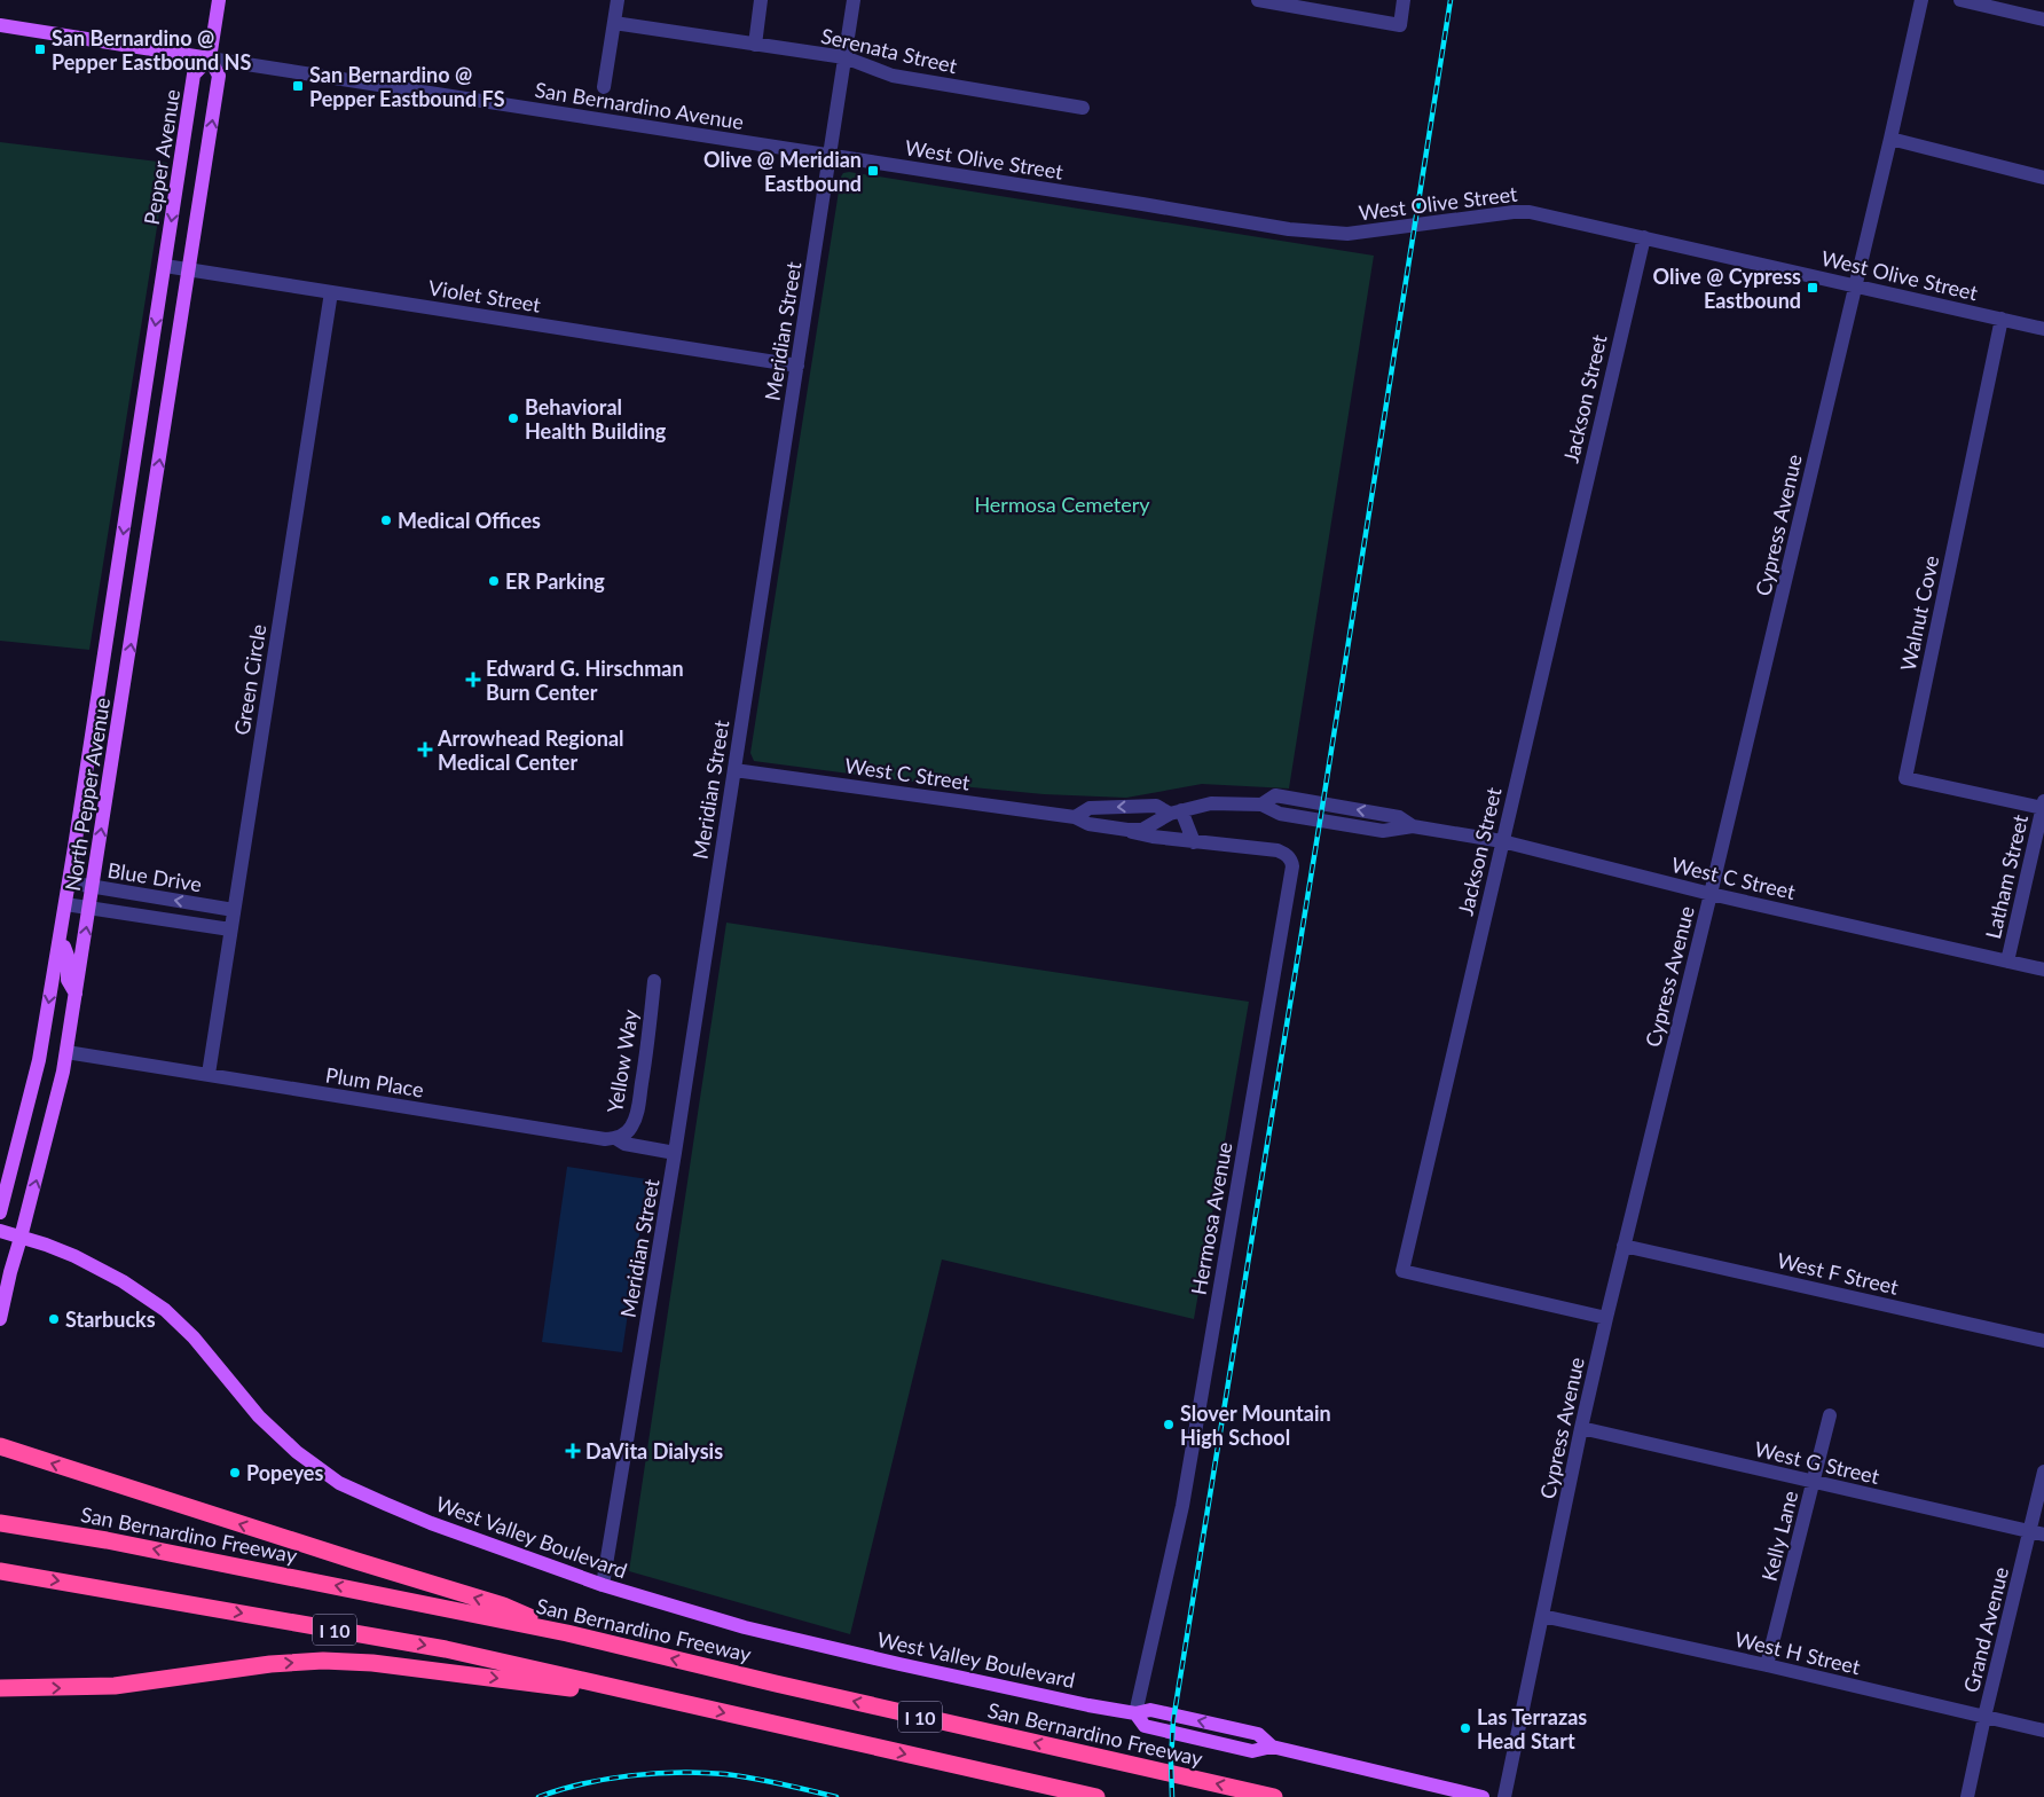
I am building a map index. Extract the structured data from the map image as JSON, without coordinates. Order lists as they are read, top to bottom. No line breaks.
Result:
{"streets":{"highway":["San Bernardino Freeway","I 10"],"main road":["San Bernardino Avenue","Pepper Avenue","North Pepper Avenue","West Valley Boulevard"],"street":["Serenata Street","West Olive Street","Violet Street","Meridian Street","Jackson Street","Cypress Avenue","Walnut Cove","Green Circle","West C Street","Blue Drive","Latham Street","Yellow Way","Plum Place","Hermosa Avenue","West F Street","West G Street","Kelly Lane","Grand Avenue","West H Street"]},"crossings":[["Serenata Street","Meridian Street"],["San Bernardino Avenue","Pepper Avenue"],["San Bernardino Avenue","West Olive Street"],["San Bernardino Avenue","Meridian Street"],["Pepper Avenue","Violet Street"],["Pepper Avenue","North Pepper Avenue"],["West Olive Street","Meridian Street"],["West Olive Street","Jackson Street"],["West Olive Street","Cypress Avenue"],["West Olive Street","Walnut Cove"],["Violet Street","Meridian Street"],["Violet Street","Green Circle"],["Violet Street","North Pepper Avenue"],["Meridian Street","West C Street"],["Meridian Street","Plum Place"],["Meridian Street","West Valley Boulevard"],["Jackson Street","Cypress Avenue"],["Jackson Street","West C Street"],["Cypress Avenue","West C Street"],["Cypress Avenue","West F Street"],["Cypress Avenue","West G Street"],["Cypress Avenue","West H Street"],["Walnut Cove","Latham Street"],["Green Circle","Blue Drive"],["Green Circle","Plum Place"],["West C Street","Latham Street"],["North Pepper Avenue","Blue Drive"],["North Pepper Avenue","Plum Place"],["North Pepper Avenue","West Valley Boulevard"],["Yellow Way","Plum Place"],["Hermosa Avenue","West Valley Boulevard"],["West G Street","Kelly Lane"],["West G Street","Grand Avenue"],["Kelly Lane","West H Street"],["Grand Avenue","West H Street"]],"parks":["Hermosa Cemetery"],"places":{"transit":["San Bernardino @ Pepper Eastbound NS","San Bernardino @ Pepper Eastbound FS","Olive @ Meridian Eastbound","Olive @ Cypress Eastbound"],"other":["Behavioral Health Building","Medical Offices","ER Parking","Starbucks","Slover Mountain High School","Popeyes","Las Terrazas Head Start"],"health":["Edward G. Hirschman Burn Center","Arrowhead Regional Medical Center","DaVita Dialysis"]}}
